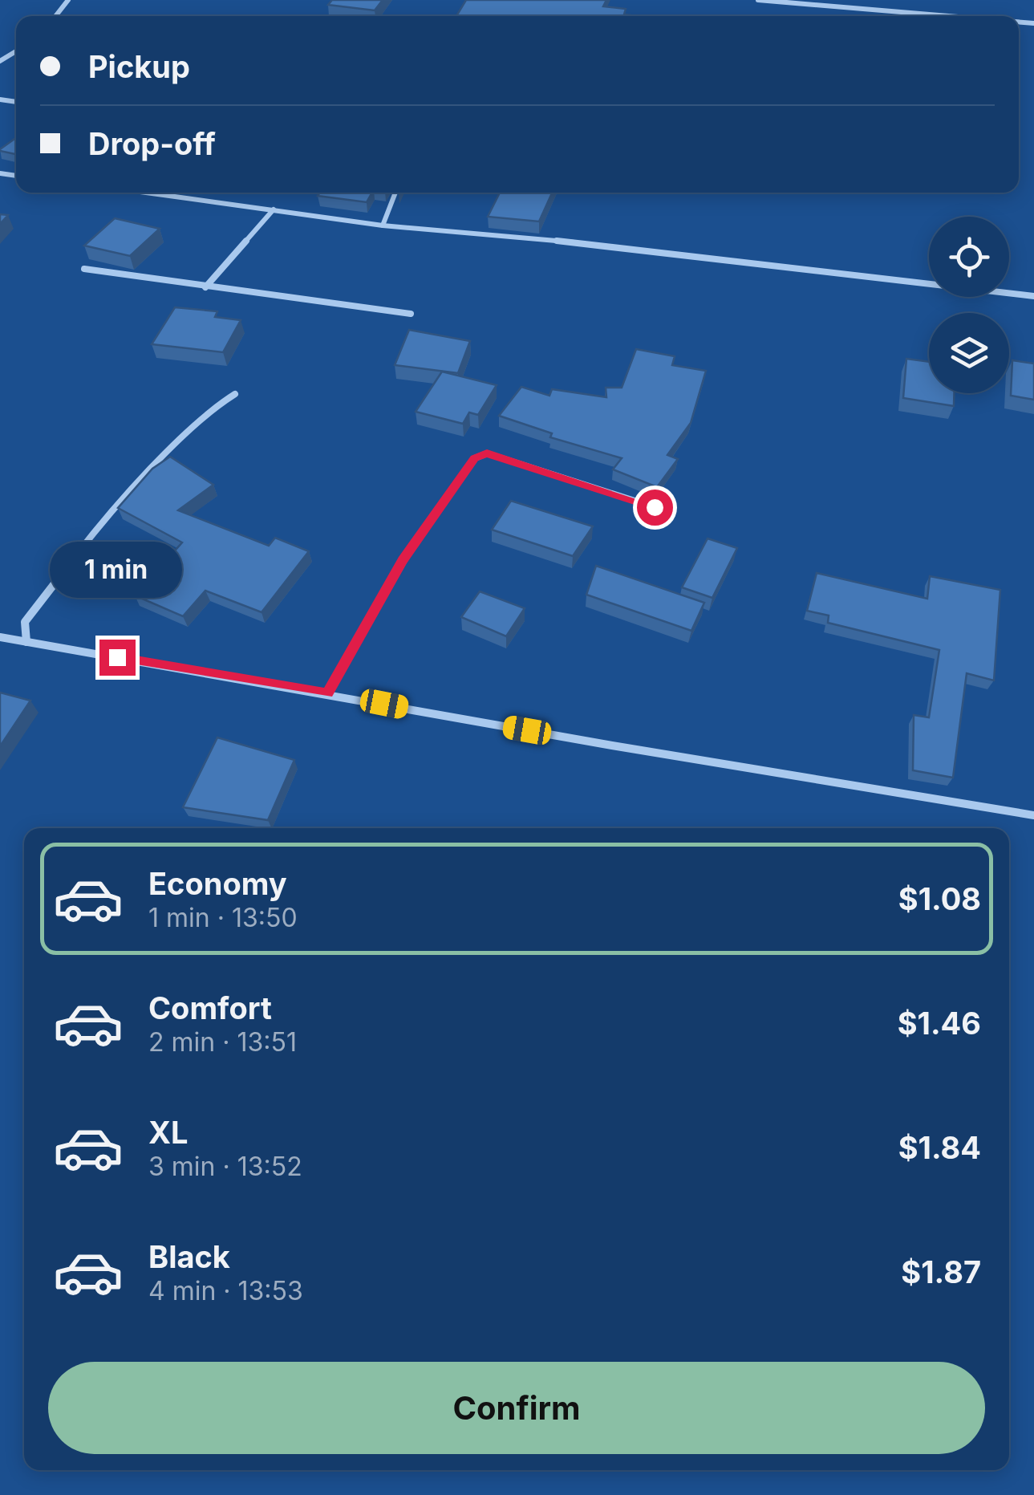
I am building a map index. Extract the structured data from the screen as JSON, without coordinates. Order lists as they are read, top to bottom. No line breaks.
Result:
{"page":{"banner":["Pickup","Drop-off"],"bubble":"1 min","list":[{"name":"Economy","note":"1 min · 13:50","value":"$1.08"},{"name":"Comfort","note":"2 min · 13:51","value":"$1.46"},{"name":"XL","note":"3 min · 13:52","value":"$1.84"},{"name":"Black","note":"4 min · 13:53","value":"$1.87"}],"buttons":"Confirm"}}
